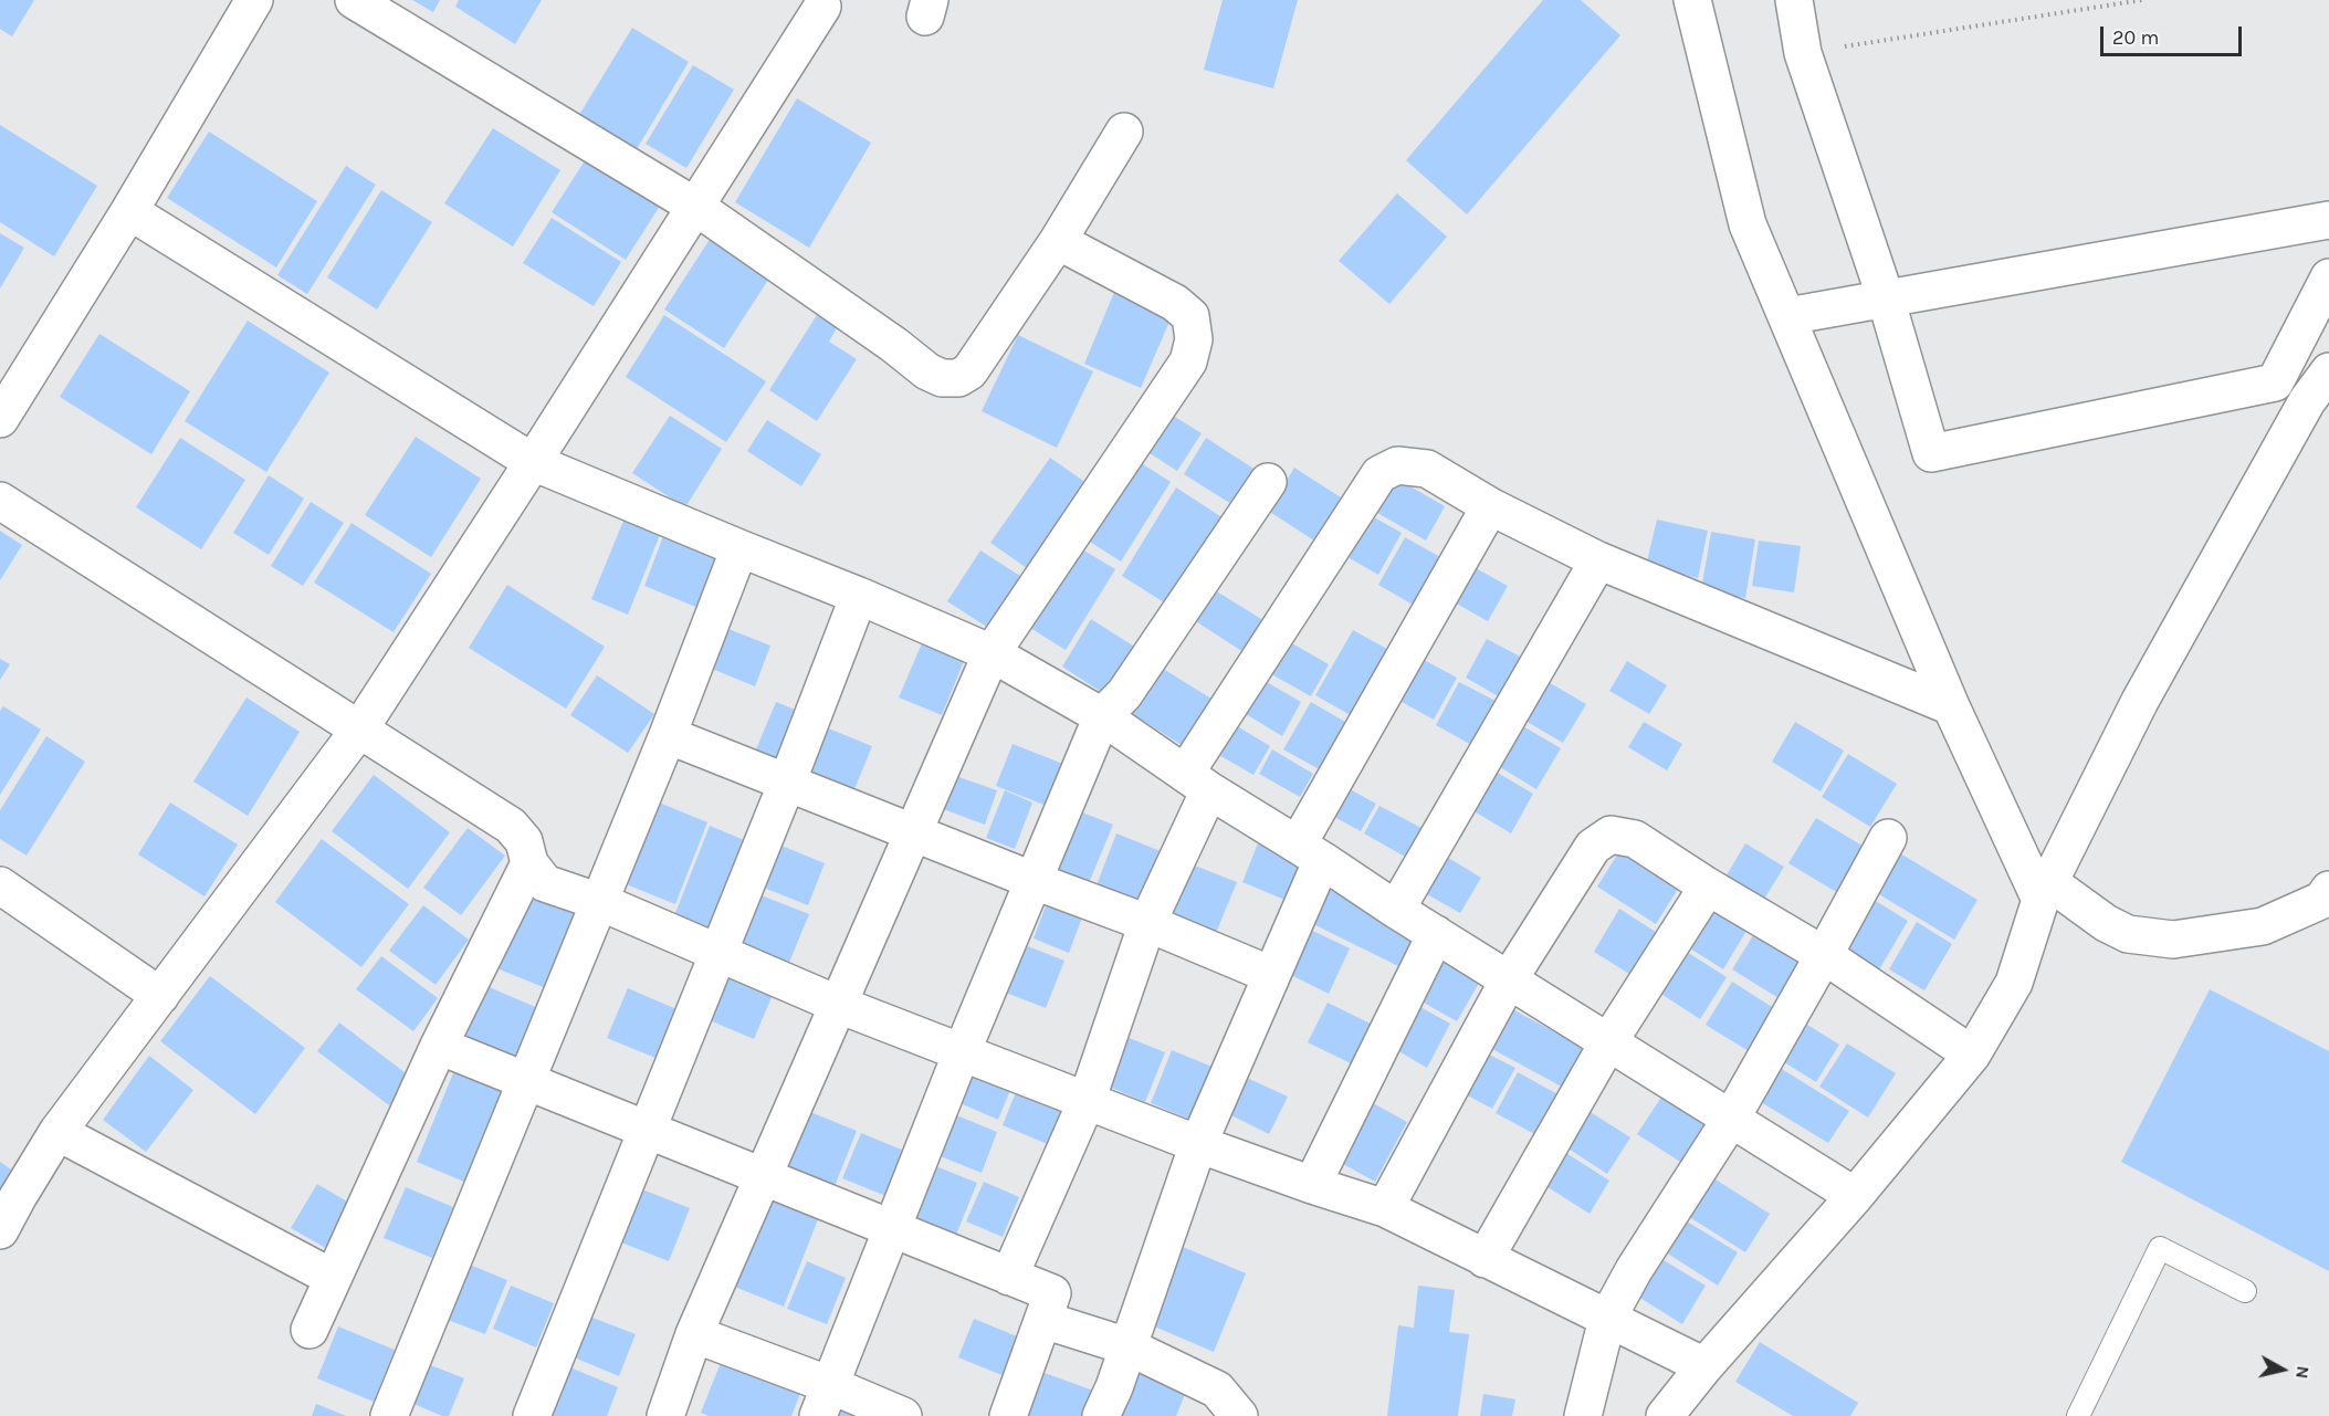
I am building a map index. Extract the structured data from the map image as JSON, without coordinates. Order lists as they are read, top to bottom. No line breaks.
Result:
{"scale_bar":"20 m","north":"right"}
